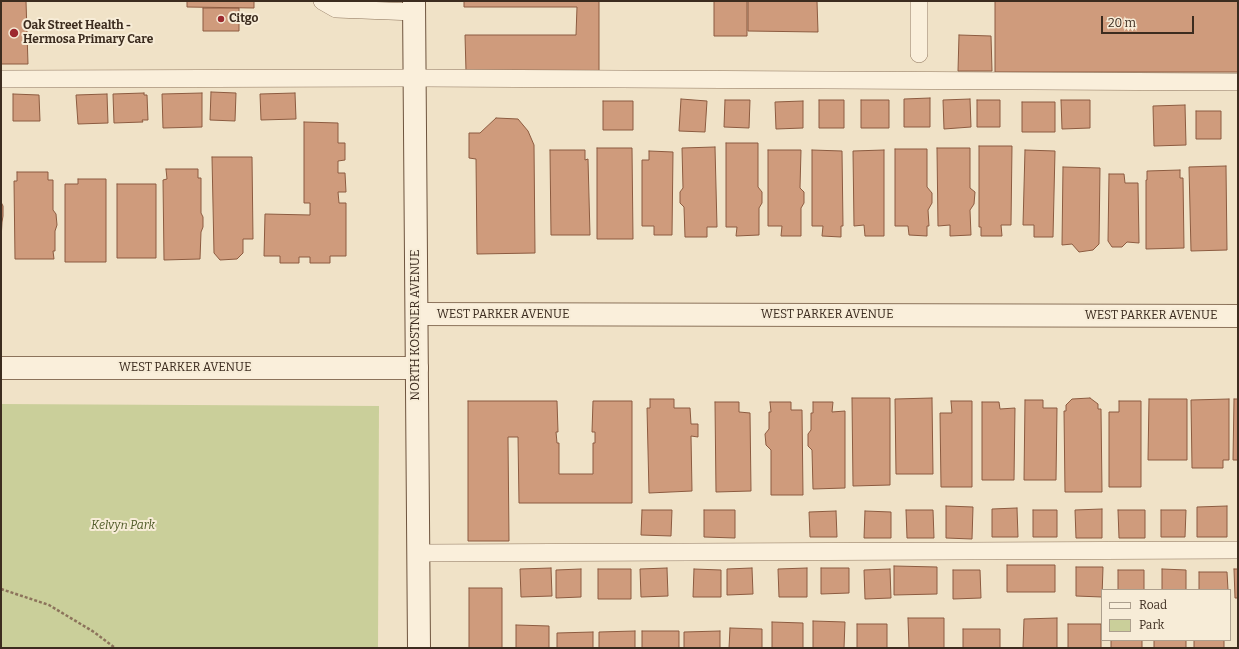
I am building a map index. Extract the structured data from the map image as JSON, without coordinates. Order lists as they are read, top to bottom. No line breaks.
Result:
{"streets":{"street":["WEST PARKER AVENUE","NORTH KOSTNER AVENUE"]},"crossings":[["WEST PARKER AVENUE","NORTH KOSTNER AVENUE"]],"parks":["Kelvyn Park"],"places":["Citgo","Oak Street Health - Hermosa Primary Care"],"legend":["Road","Park"],"scale_bar":"20 m"}
